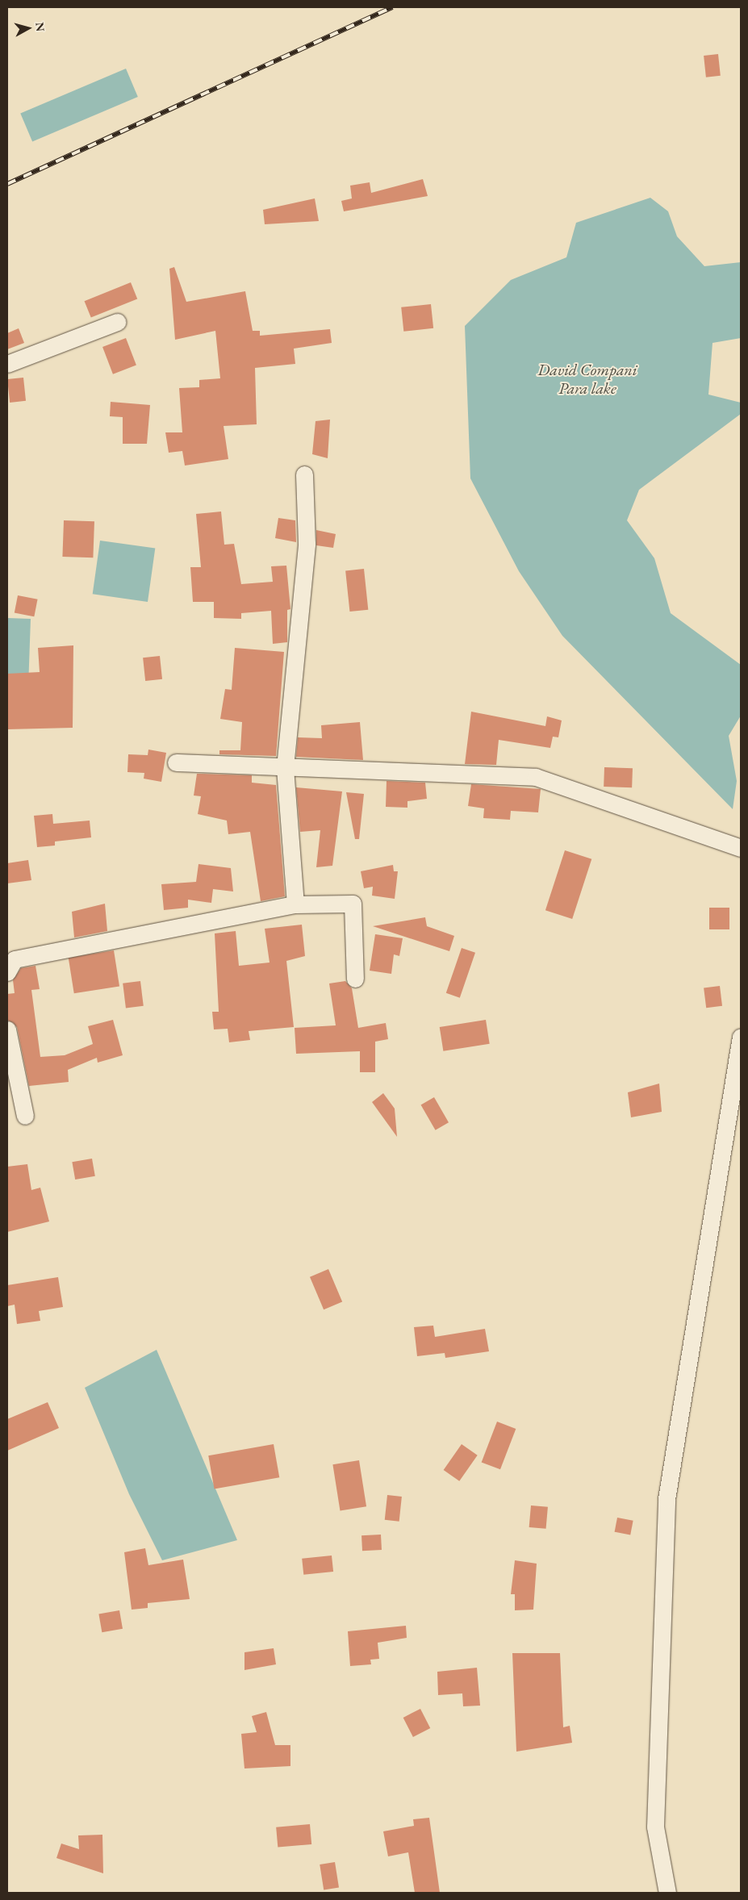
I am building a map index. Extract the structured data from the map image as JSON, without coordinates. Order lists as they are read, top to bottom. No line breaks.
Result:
{"water":["David Compani Para lake"],"north":"right"}
